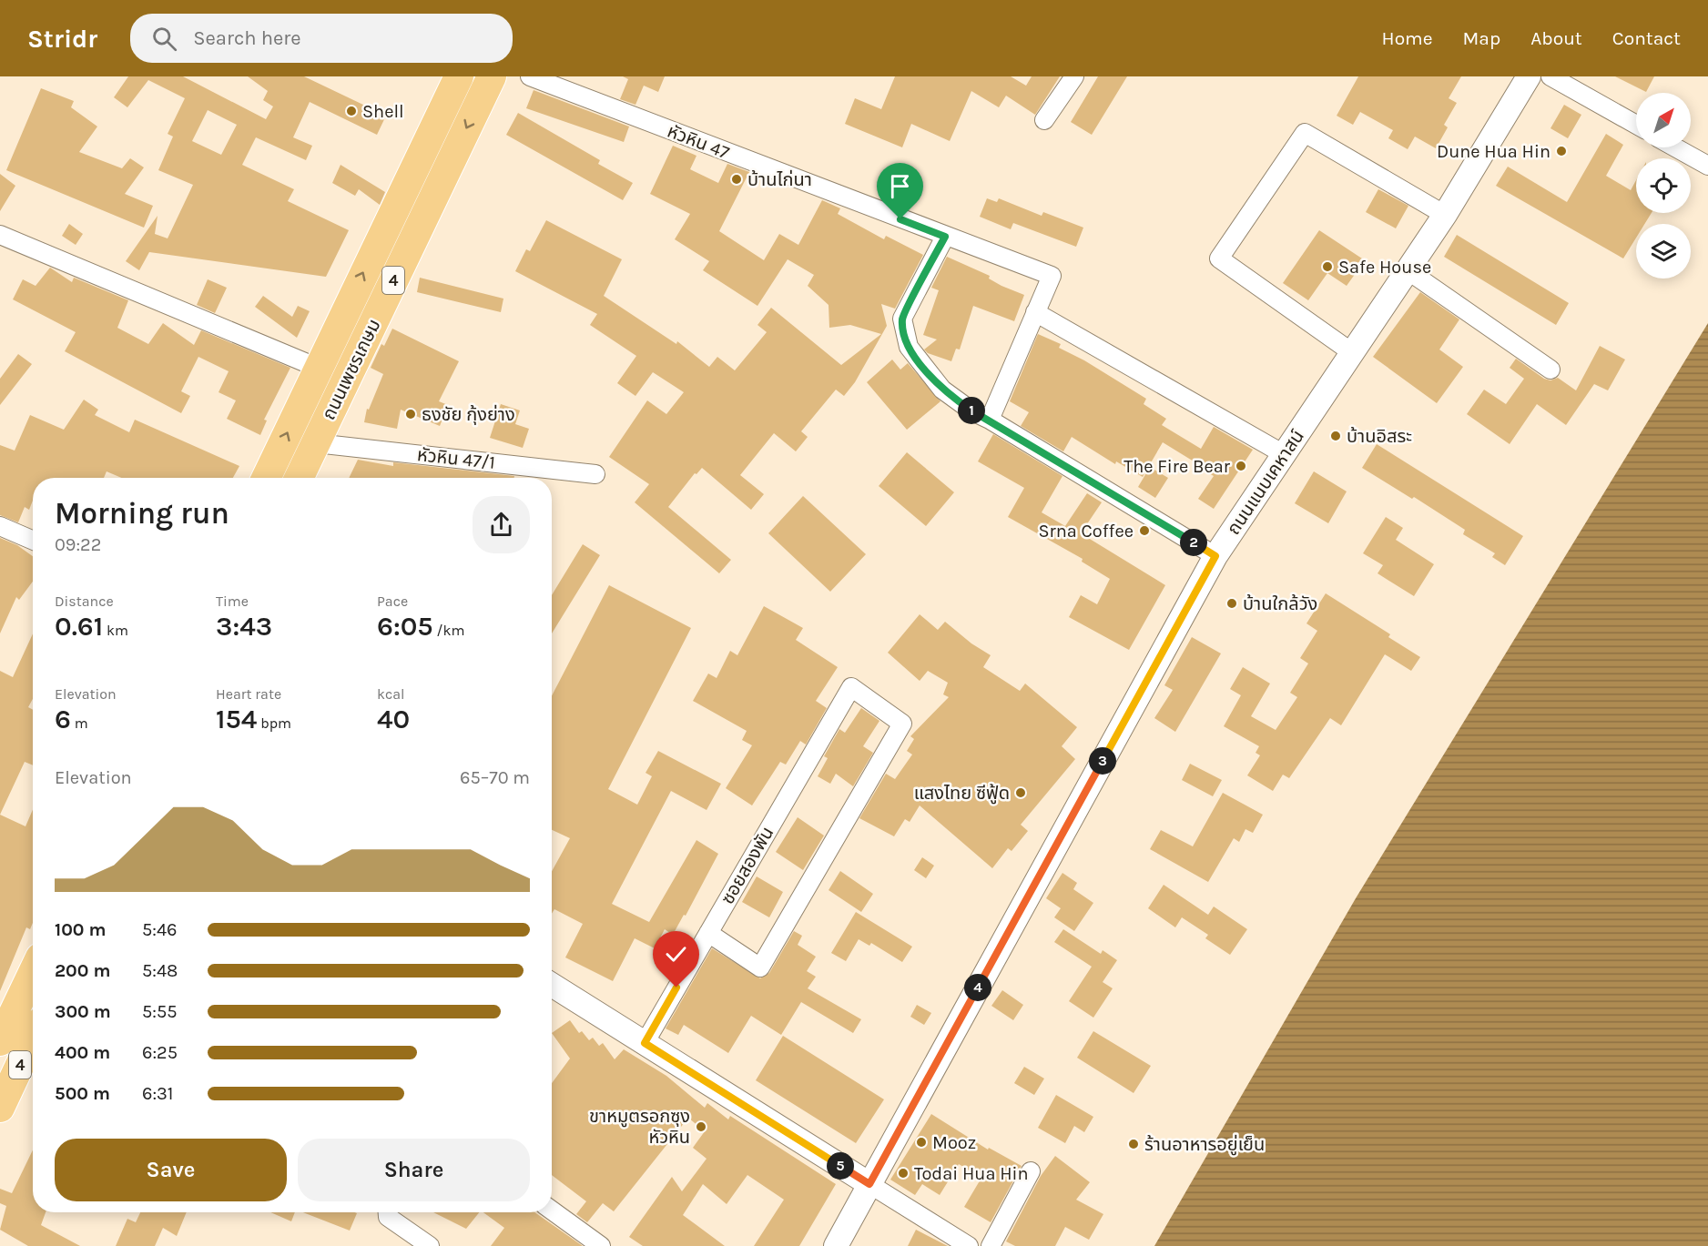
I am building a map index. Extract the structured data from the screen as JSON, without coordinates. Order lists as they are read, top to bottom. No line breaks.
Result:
{"streets":{"main road":["4","ถนนเพชรเกษม"],"street":["หัวหิน 47","หัวหิน 47/1","ถนนแนบเคหาสน์","ซอยสองพัน"]},"crossings":[["ถนนเพชรเกษม","หัวหิน 47/1"]],"places":["Shell","Dune Hua Hin","บ้านไก่นา","Safe House","ธงชัย กุ้งย่าง","บ้านอิสระ","The Fire Bear","Srna Coffee","บ้านใกล้วัง","แสงไทย ซีฟู้ด","ขาหมูตรอกซุง หัวหิน","Mooz","ร้านอาหารอยู่เย็น","Todai Hua Hin"],"north":"top right","page":{"header":"Stridr","search":"Search here","nav":["Home","Map","About","Contact"],"pins":["1","2","3","4","5"],"heading":["Morning run","09:22"],"stats":[["Distance","0.61 km"],["Time","3:43"],["Pace","6:05 /km"],["Elevation","6 m"],["Heart rate","154 bpm"],["kcal","40"]],"chart":["Elevation","65–70 m"],"list":[{"name":"100 m","note":"5:46"},{"name":"200 m","note":"5:48"},{"name":"300 m","note":"5:55"},{"name":"400 m","note":"6:25"},{"name":"500 m","note":"6:31"}],"buttons":["Save","Share"]}}
